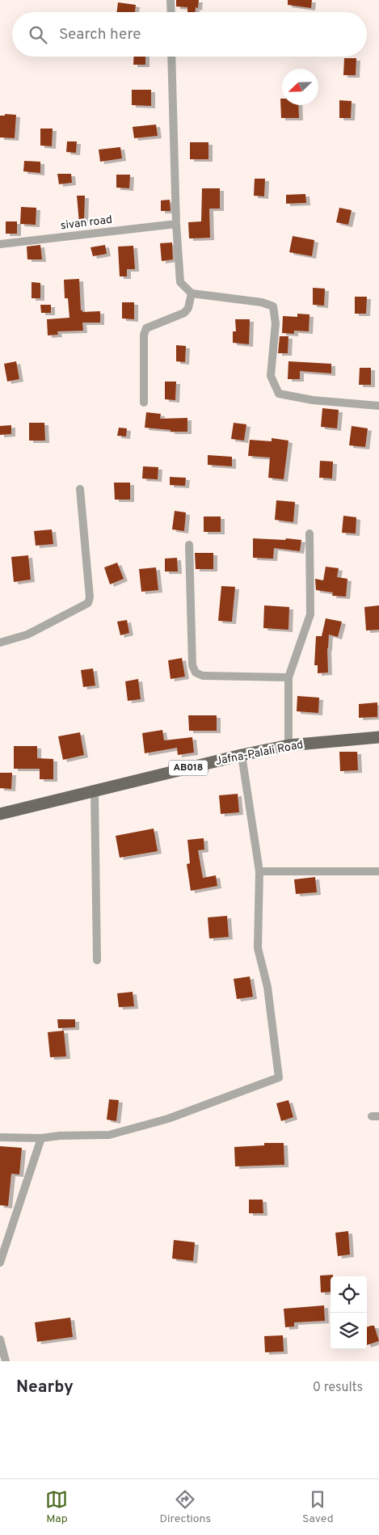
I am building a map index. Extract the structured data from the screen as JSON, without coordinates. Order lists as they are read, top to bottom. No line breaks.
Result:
{"streets":{"main road":["Jafna-Palali Road","AB018"],"street":["sivan road"]},"north":"bottom left","page":{"search":"Search here","heading":["Nearby","0 results"],"nav":["Map","Directions","Saved"]}}
